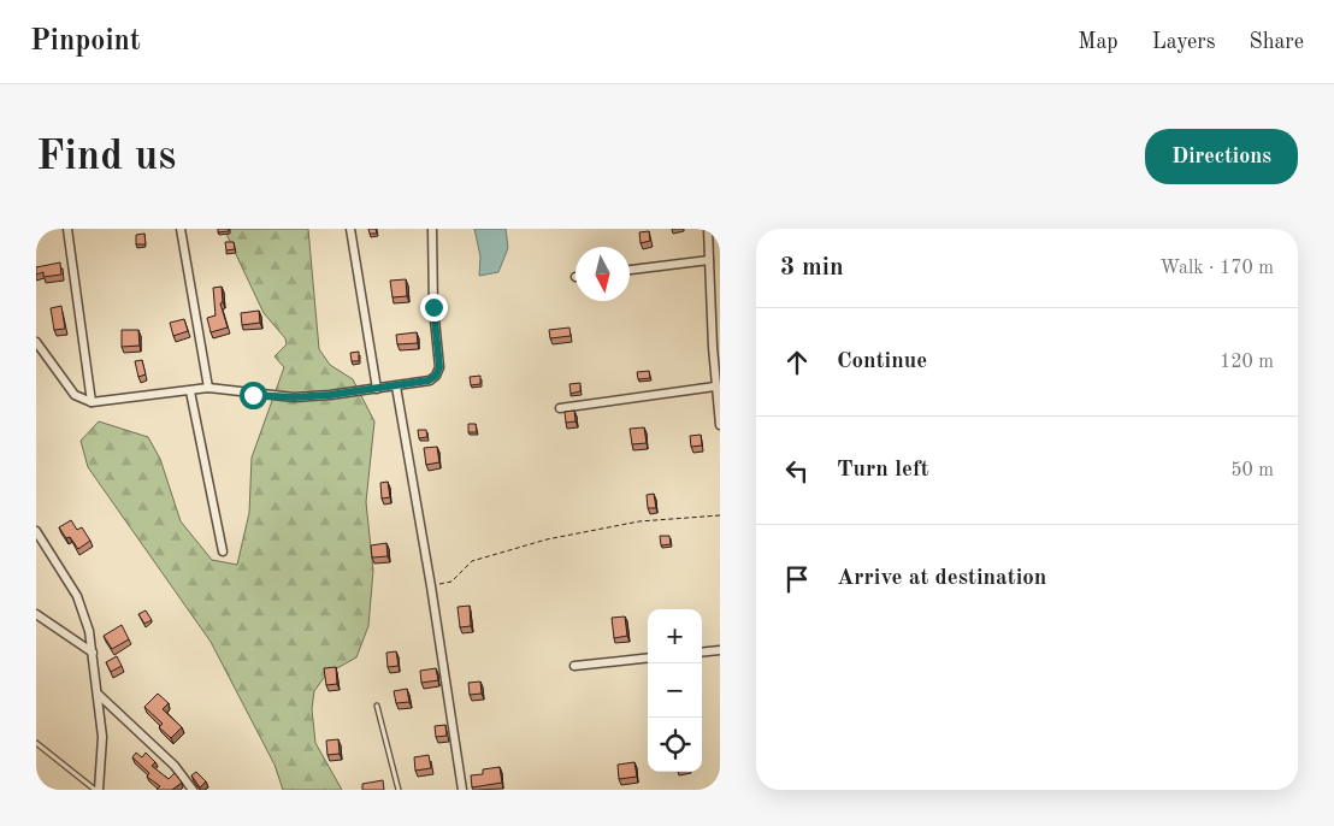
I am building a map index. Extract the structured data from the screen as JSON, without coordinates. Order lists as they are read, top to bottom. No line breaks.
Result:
{"north":"bottom","page":{"header":"Pinpoint","nav":["Map","Layers","Share"],"buttons":"Directions","title":"Find us","heading":["3 min","Walk · 170 m"],"list":[["Continue","120 m"],["Turn left","50 m"],"Arrive at destination"],"map_buttons":["+","−"]}}
